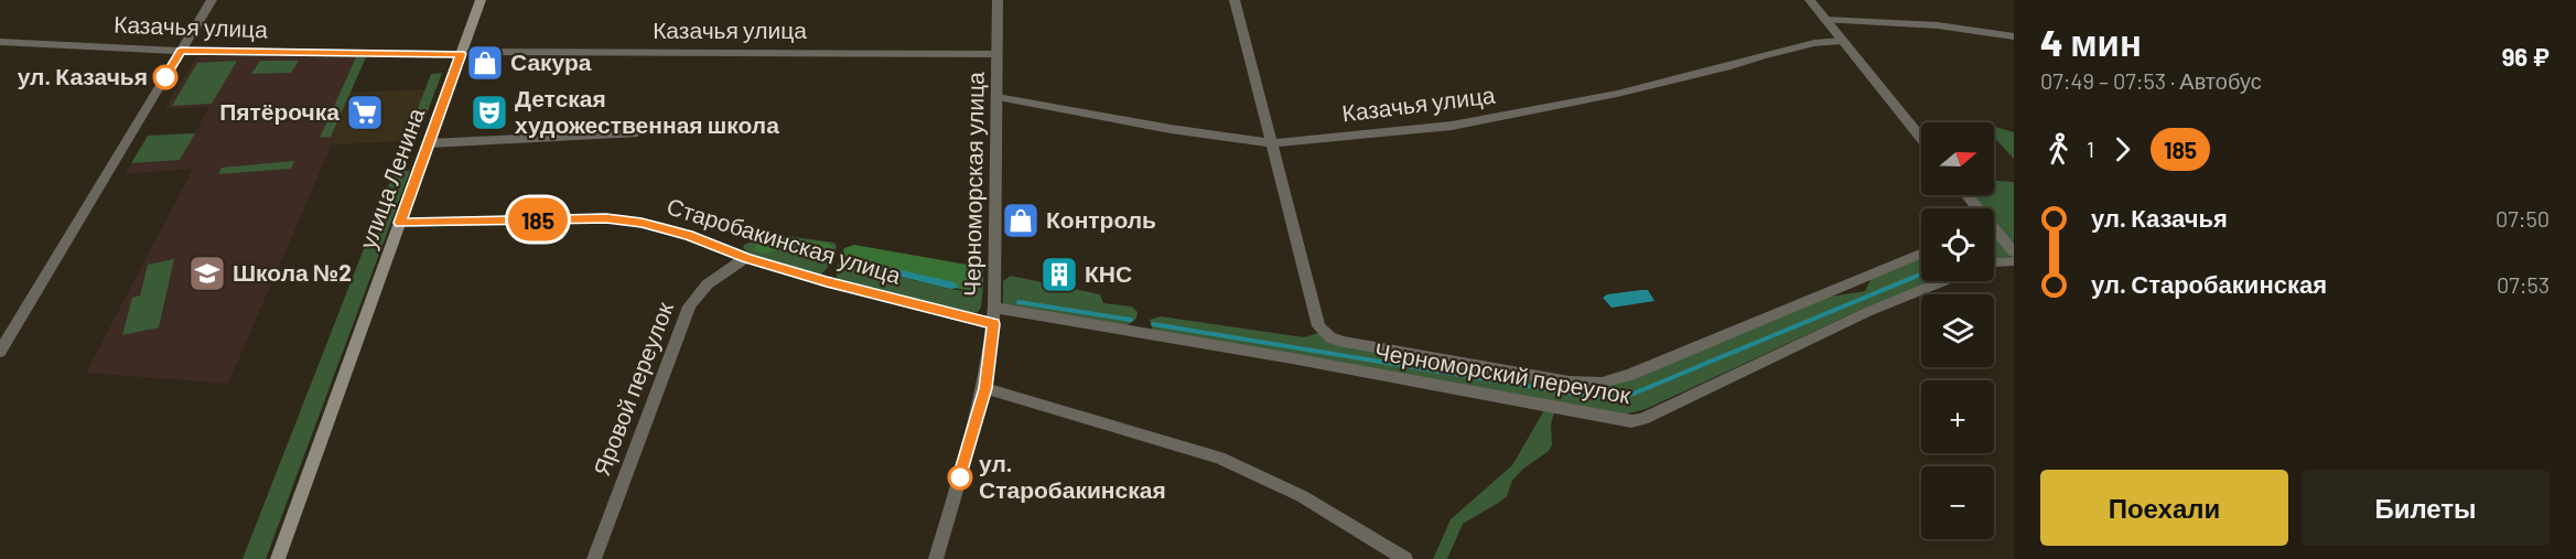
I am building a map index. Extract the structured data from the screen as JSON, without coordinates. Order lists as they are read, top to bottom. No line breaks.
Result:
{"streets":{"main road":["улица Ленина"],"street":["Казачья улица","Черноморская улица","Старобакинская улица","Черноморский переулок","Яровой переулок"]},"crossings":[["Казачья улица","улица Ленина"],["Казачья улица","Черноморская улица"],["улица Ленина","Старобакинская улица"],["Черноморская улица","Старобакинская улица"],["Черноморская улица","Черноморский переулок"],["Старобакинская улица","Яровой переулок"]],"places":{"shop":["Сакура","Контроль"],"other":["ул. Казачья","ул. Старобакинская"],"supermarket":["Пятёрочка"],"theatre":["Детская художественная школа"],"school or university":["Школа №2"],"building":["КНС"]},"lines":["bus line 185"],"north":"right","page":{"on_map":"185","heading":["4 мин","07:49 – 07:53 · Автобус","96 ₽"],"legs":["1","185"],"map_buttons":["+","−"],"list":[{"name":"ул. Казачья","value":"07:50"},{"name":"ул. Старобакинская","value":"07:53"}],"buttons":["Поехали","Билеты"]}}
